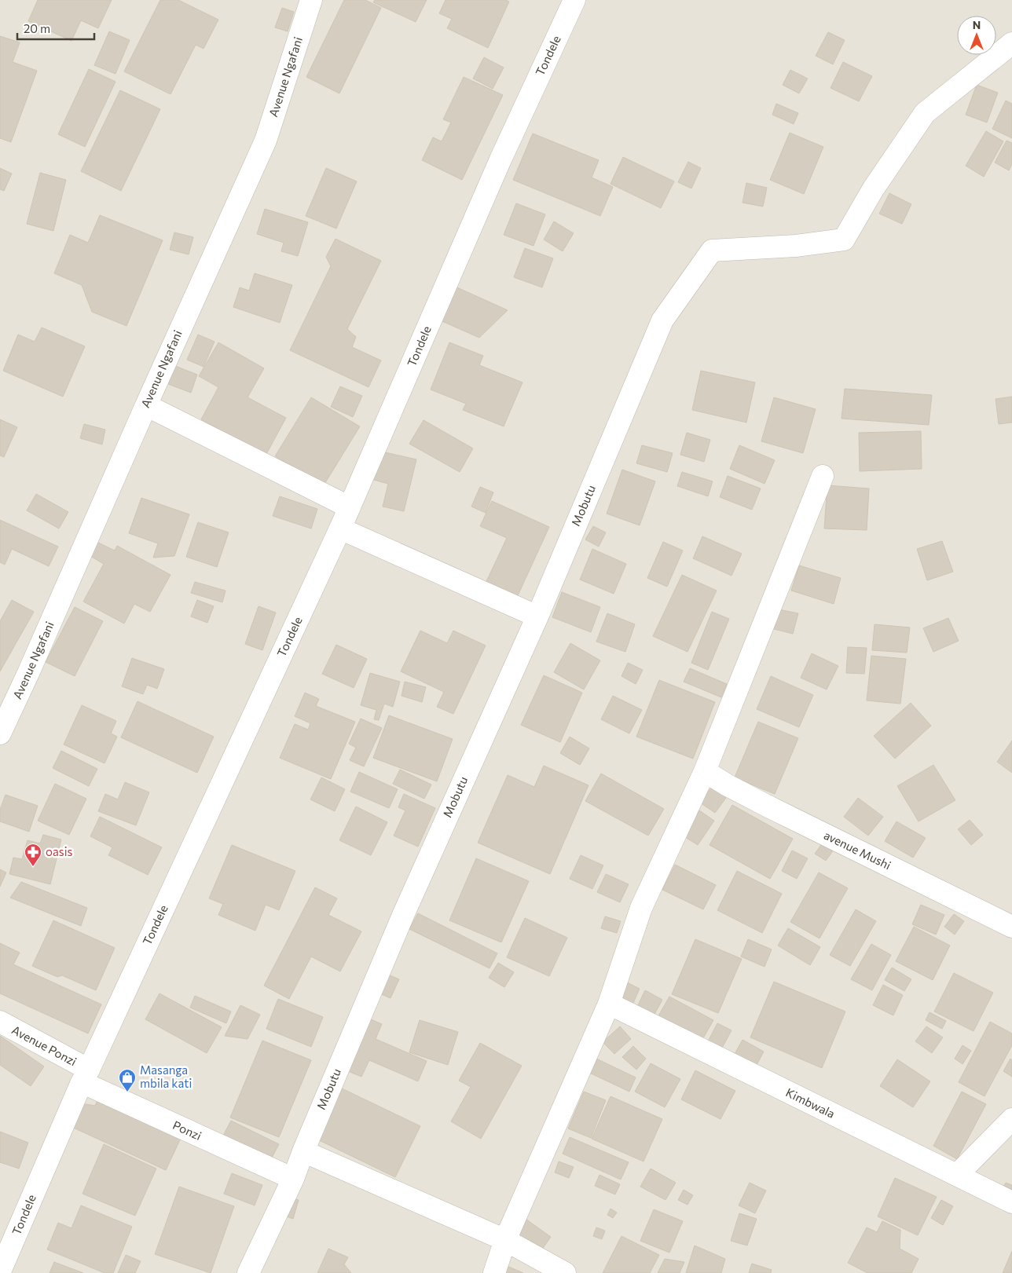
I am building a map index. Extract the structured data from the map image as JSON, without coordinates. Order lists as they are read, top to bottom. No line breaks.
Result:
{"streets":{"street":["Tondele","Avenue Ngafani","Mobutu","avenue Mushi","Avenue Ponzi","Kimbwala","Ponzi"]},"crossings":[["Tondele","Avenue Ponzi"],["Tondele","Ponzi"],["Mobutu","Ponzi"],["Avenue Ponzi","Ponzi"]],"places":{"pharmacy":["oasis"],"shop":["Masanga mbila kati"]},"scale_bar":"20 m","north":"top"}
